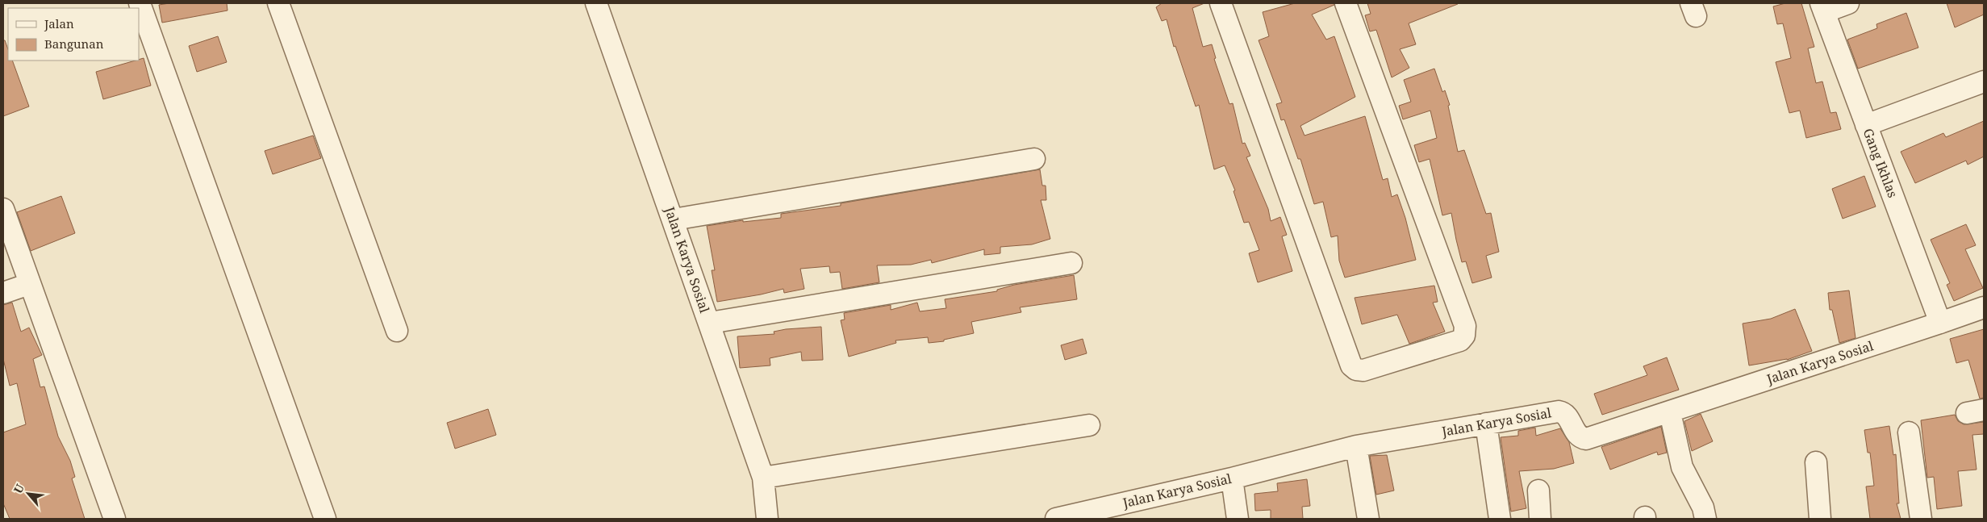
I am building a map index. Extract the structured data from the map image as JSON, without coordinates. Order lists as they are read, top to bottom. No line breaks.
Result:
{"streets":{"street":["Gang Ikhlas","Jalan Karya Sosial"]},"crossings":[["Gang Ikhlas","Jalan Karya Sosial"]],"legend":["Jalan","Bangunan"],"north":"top left"}
